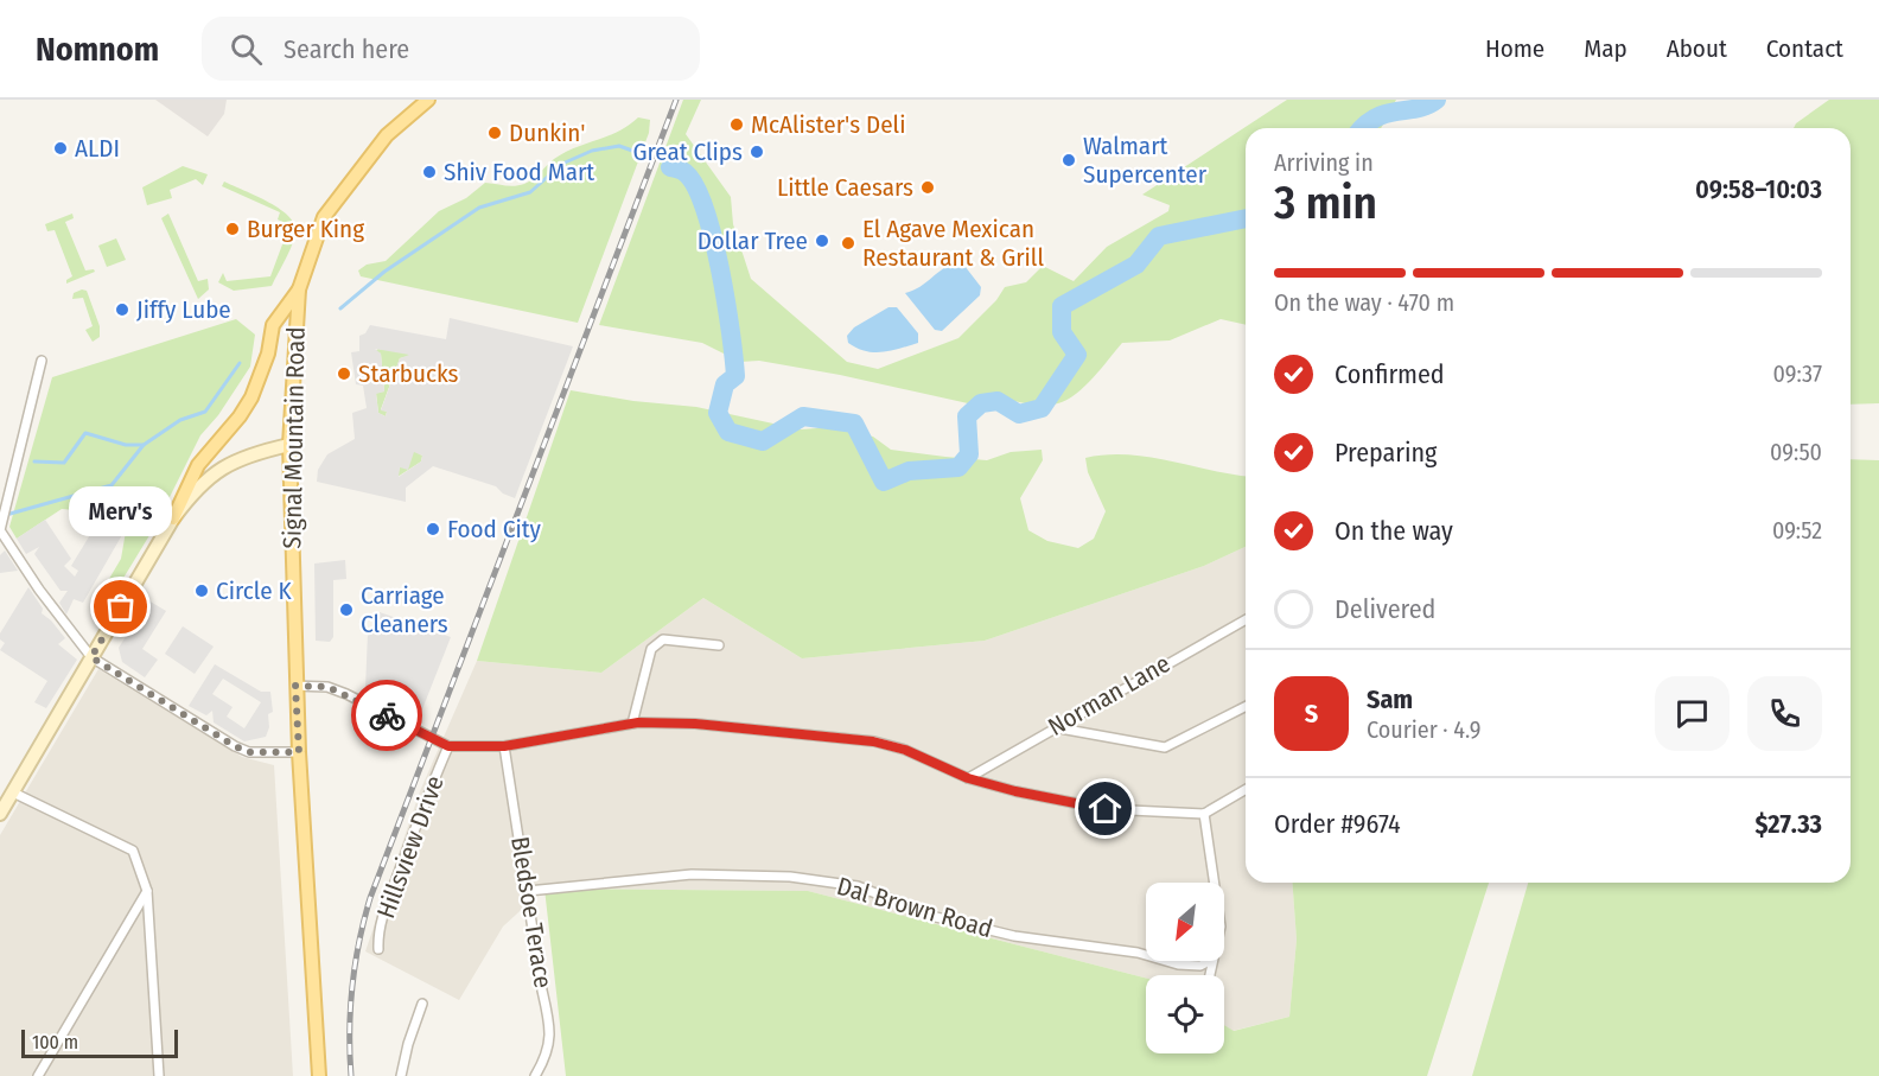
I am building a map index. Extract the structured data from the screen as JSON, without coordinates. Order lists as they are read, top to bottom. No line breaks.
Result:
{"streets":{"main road":["Signal Mountain Road"],"street":["Norman Lane","Hillsview Drive","Dal Brown Road","Bledsoe Terace"]},"crossings":[["Dal Brown Road","Bledsoe Terace"]],"places":["McAlister's Deli","Dunkin'","ALDI","Great Clips","Walmart Supercenter","Shiv Food Mart","Little Caesars","Burger King","Dollar Tree","El Agave Mexican Restaurant & Grill","Jiffy Lube","Starbucks","Food City","Circle K","Merv's","Carriage Cleaners"],"scale_bar":"100 m","north":"bottom left","page":{"header":"Nomnom","search":"Search here","nav":["Home","Map","About","Contact"],"heading":["3 min","Arriving in","09:58–10:03"],"panel":["Sam","Courier · 4.9","Order #9674","$27.33"],"bar":"On the way · 470 m","list":[["Confirmed","09:37"],["Preparing","09:50"],["On the way","09:52"],"Delivered"],"bubble":"Merv's","round":"S","scale":"100 m"}}
